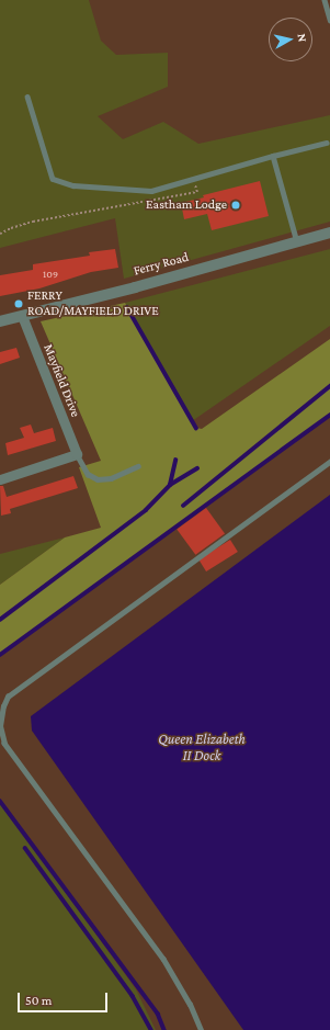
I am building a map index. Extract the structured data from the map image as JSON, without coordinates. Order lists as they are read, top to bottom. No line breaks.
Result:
{"streets":{"street":["Ferry Road","Mayfield Drive"]},"crossings":[["Ferry Road","Mayfield Drive"]],"water":["Queen Elizabeth II Dock"],"places":["Eastham Lodge","FERRY ROAD/MAYFIELD DRIVE"],"house_numbers":["109"],"scale_bar":"50 m","north":"right"}
